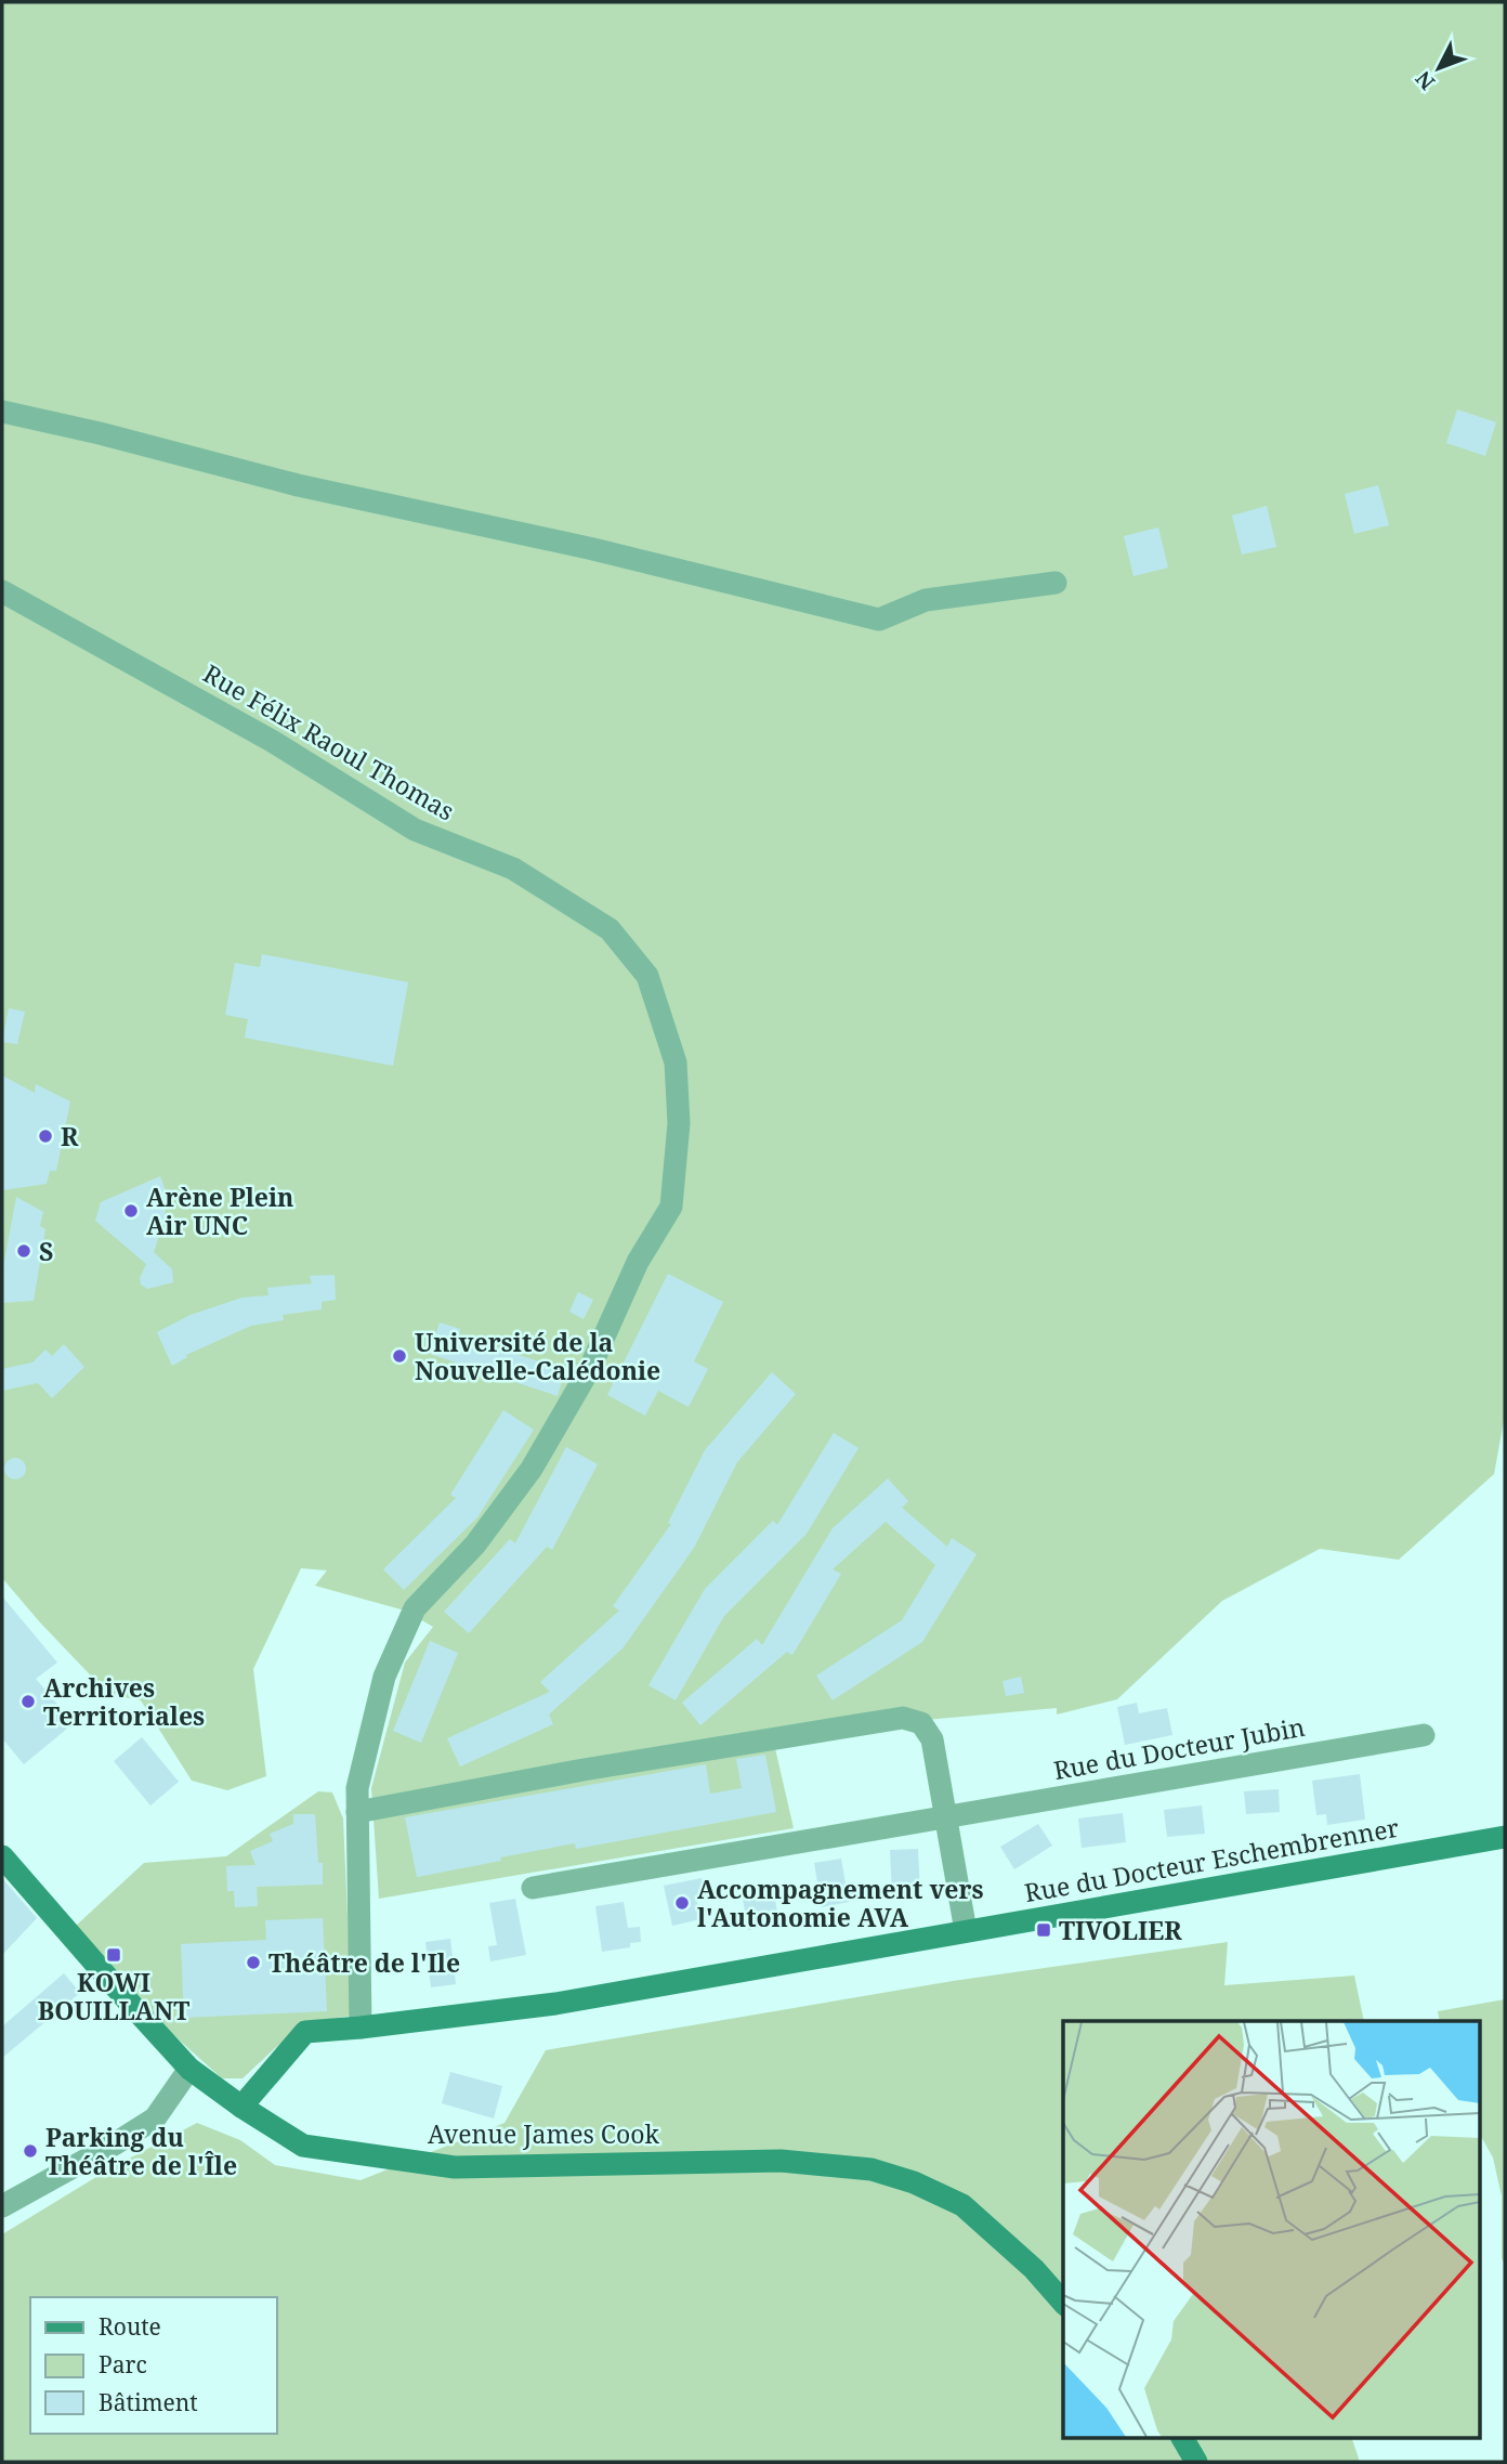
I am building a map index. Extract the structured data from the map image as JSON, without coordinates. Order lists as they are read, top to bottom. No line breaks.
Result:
{"streets":{"street":["Rue Félix Raoul Thomas","Rue du Docteur Jubin","Rue du Docteur Eschembrenner","Avenue James Cook"]},"crossings":[["Rue Félix Raoul Thomas","Rue du Docteur Eschembrenner"],["Rue du Docteur Eschembrenner","Avenue James Cook"]],"places":{"other":["R","Arène Plein Air UNC","S","Université de la Nouvelle-Calédonie","Archives Territoriales","Accompagnement vers l'Autonomie AVA","Théâtre de l'Ile","Parking du Théâtre de l'Île"],"transit":["TIVOLIER","KOWI BOUILLANT"]},"legend":["Route","Parc","Bâtiment"],"north":"bottom left"}
